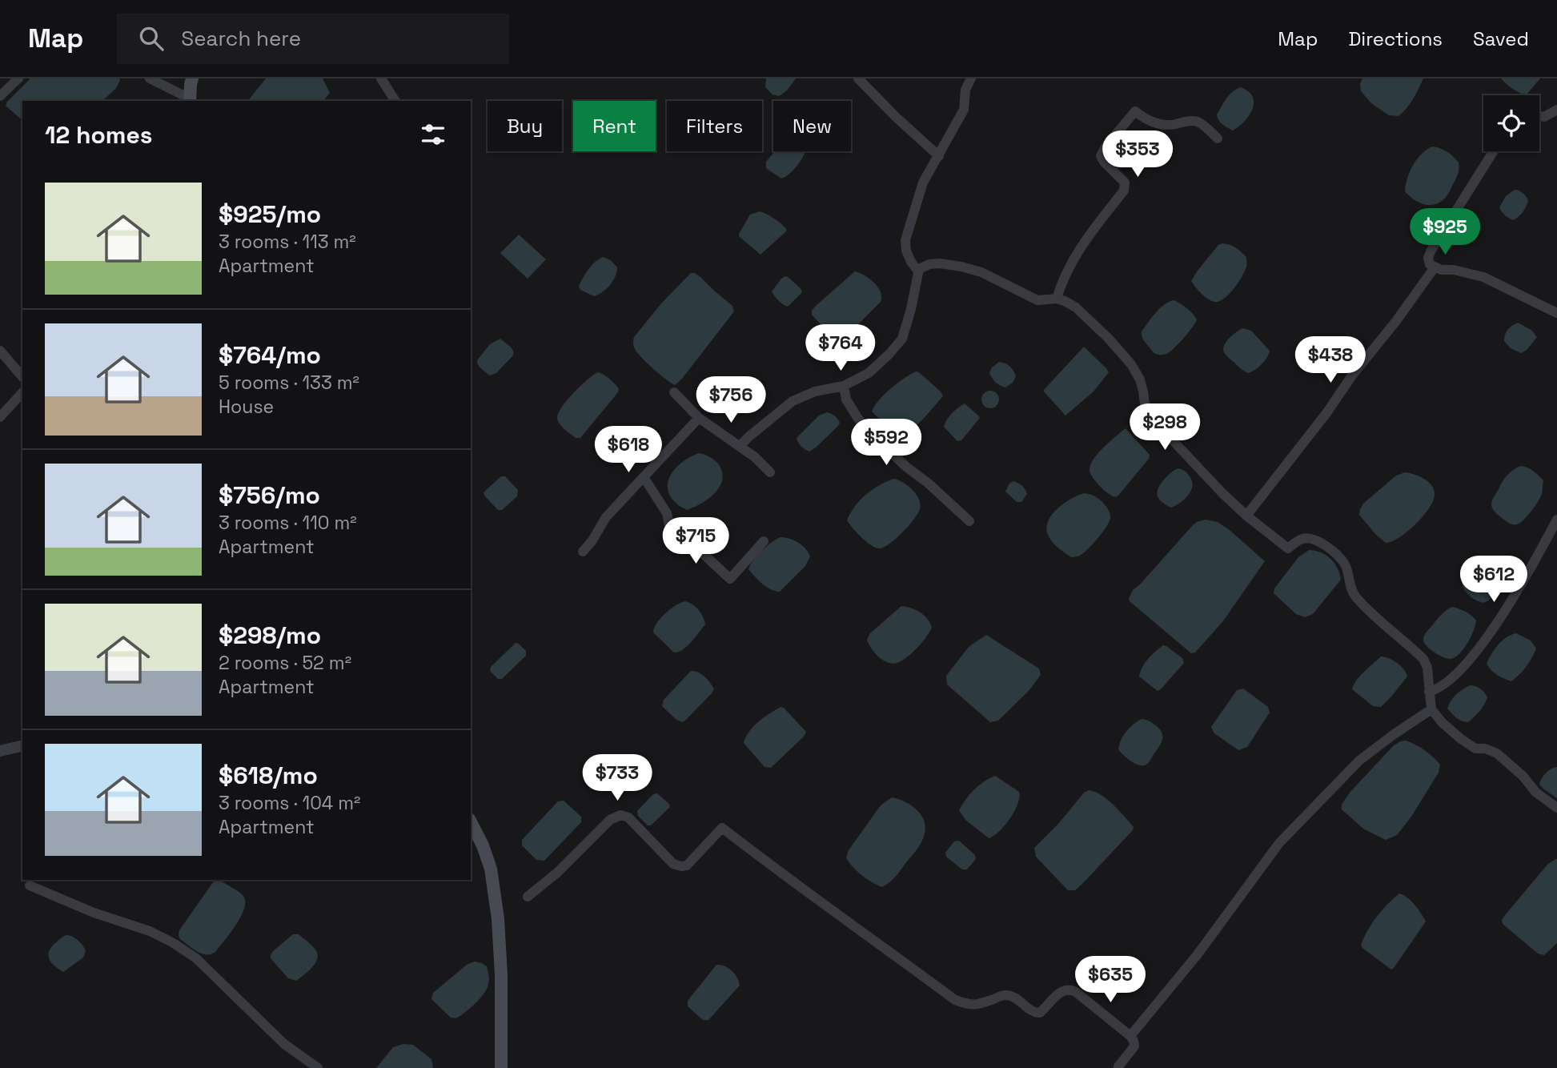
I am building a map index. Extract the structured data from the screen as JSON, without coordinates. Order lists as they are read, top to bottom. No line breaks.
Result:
{"page":{"header":"Map","search":"Search here","nav":["Map","Directions","Saved"],"chip":["Buy","Rent","Filters","New"],"heading":"12 homes","price":["$353","$925","$764","$438","$756","$298","$592","$618","$715","$612","$733","$635"],"list":[{"name":"$925/mo","note":"3 rooms · 113 m² · Apartment"},{"name":"$764/mo","note":"5 rooms · 133 m² · House"},{"name":"$756/mo","note":"3 rooms · 110 m² · Apartment"},{"name":"$298/mo","note":"2 rooms · 52 m² · Apartment"},{"name":"$618/mo","note":"3 rooms · 104 m² · Apartment"}]}}
